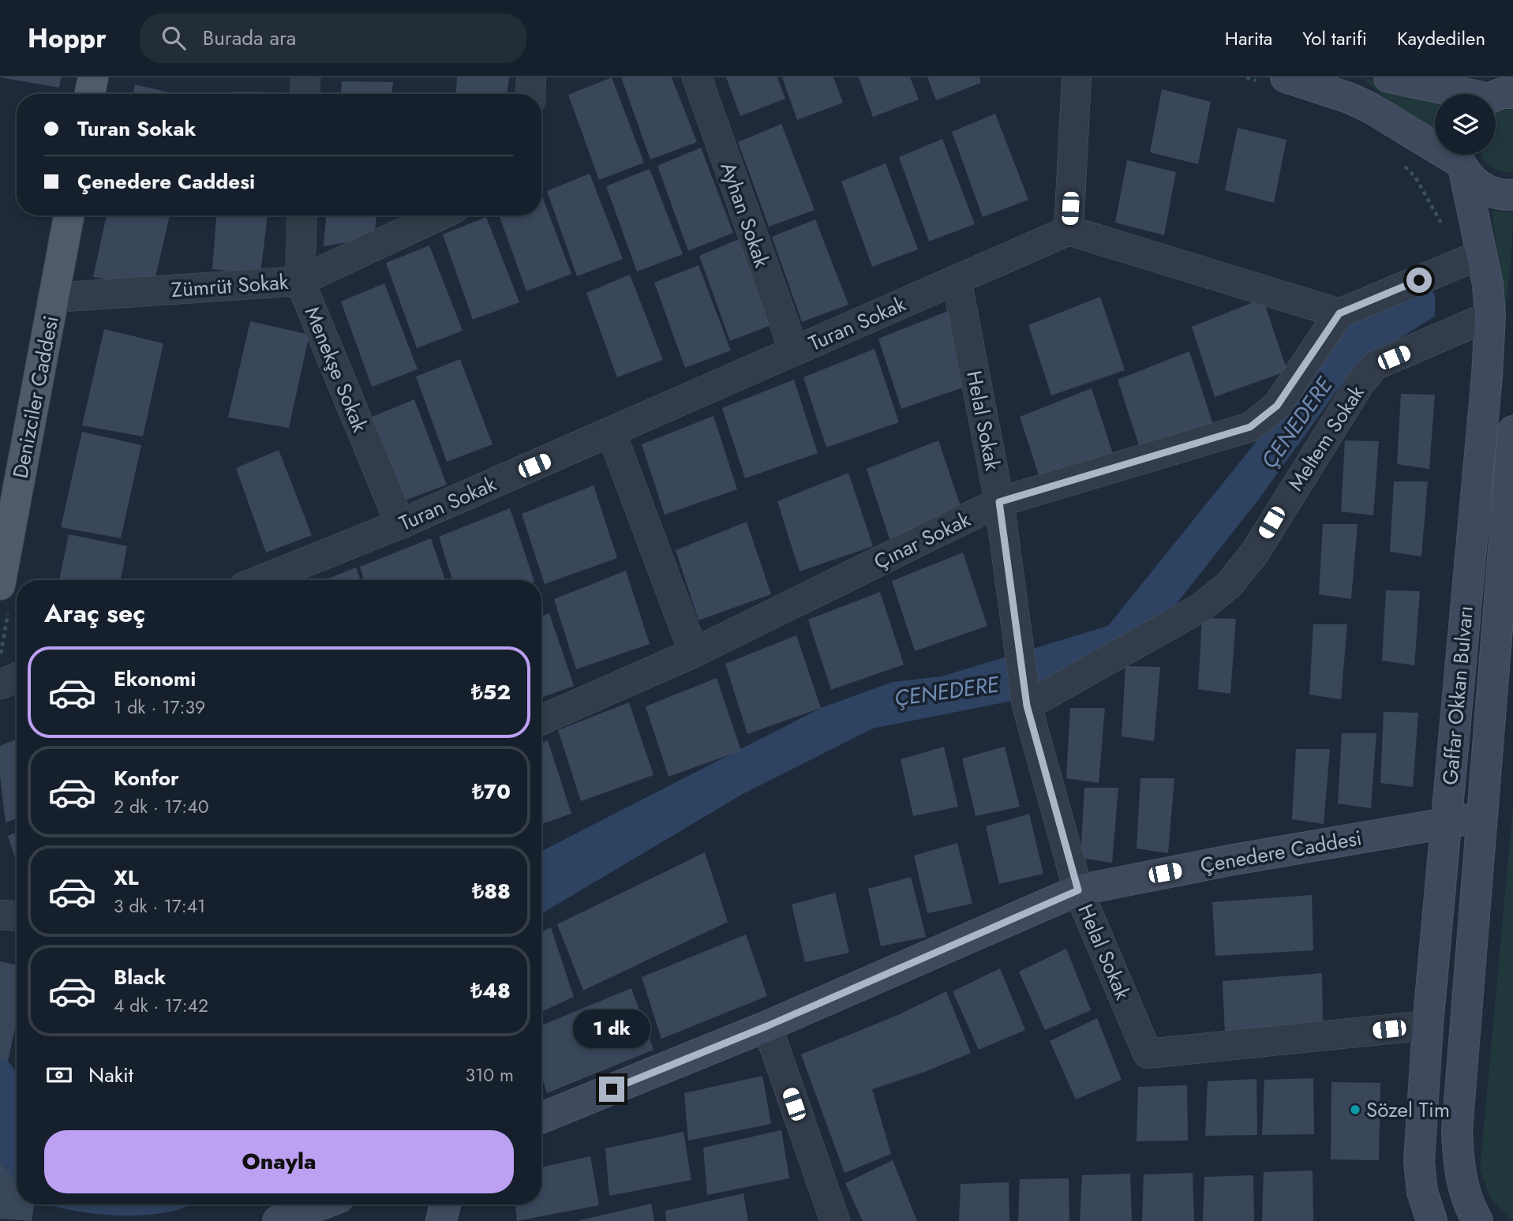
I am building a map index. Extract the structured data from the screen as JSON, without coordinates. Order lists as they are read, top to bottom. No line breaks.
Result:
{"streets":{"main road":["Denizciler Caddesi","Gaffar Okkan Bulvarı","Çenedere Caddesi"],"street":["Ayhan Sokak","Zümrüt Sokak","Turan Sokak","Menekşe Sokak","Helal Sokak","Meltem Sokak","Çınar Sokak"]},"crossings":[["Ayhan Sokak","Turan Sokak"],["Zümrüt Sokak","Menekşe Sokak"],["Zümrüt Sokak","Denizciler Caddesi"],["Turan Sokak","Menekşe Sokak"],["Turan Sokak","Helal Sokak"],["Helal Sokak","Meltem Sokak"],["Helal Sokak","Çınar Sokak"],["Helal Sokak","Gaffar Okkan Bulvarı"],["Helal Sokak","Çenedere Caddesi"],["Meltem Sokak","Gaffar Okkan Bulvarı"],["Gaffar Okkan Bulvarı","Çenedere Caddesi"]],"water":["ÇENEDERE"],"places":["Sözel Tim"],"page":{"header":"Hoppr","search":"Burada ara","nav":["Harita","Yol tarifi","Kaydedilen"],"banner":["Turan Sokak","Çenedere Caddesi"],"heading":"Araç seç","list":[{"name":"Ekonomi","note":"1 dk · 17:39","value":"₺52"},{"name":"Konfor","note":"2 dk · 17:40","value":"₺70"},{"name":"XL","note":"3 dk · 17:41","value":"₺88"},{"name":"Black","note":"4 dk · 17:42","value":"₺48"}],"bubble":"1 dk","pay":["Nakit","310 m"],"buttons":"Onayla"}}
